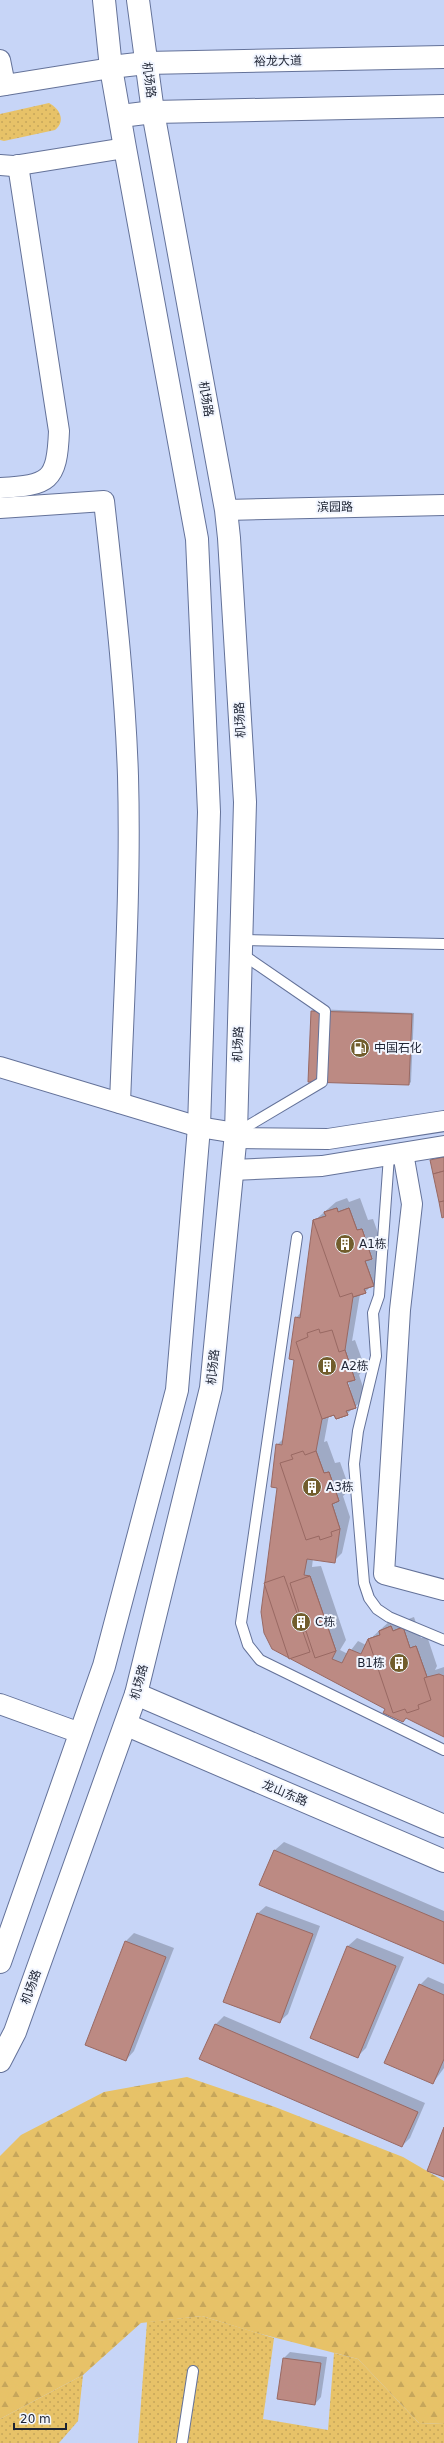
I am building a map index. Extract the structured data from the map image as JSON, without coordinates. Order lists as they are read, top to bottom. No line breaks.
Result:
{"streets":{"main road":["裕龙大道","机场路","龙山东路"],"street":["滨园路"]},"crossings":[["裕龙大道","机场路"],["机场路","滨园路"],["机场路","龙山东路"]],"places":{"fuel station":["中国石化"],"building":["A1栋","A2栋","A3栋","C栋","B1栋"]},"scale_bar":"20 m"}
